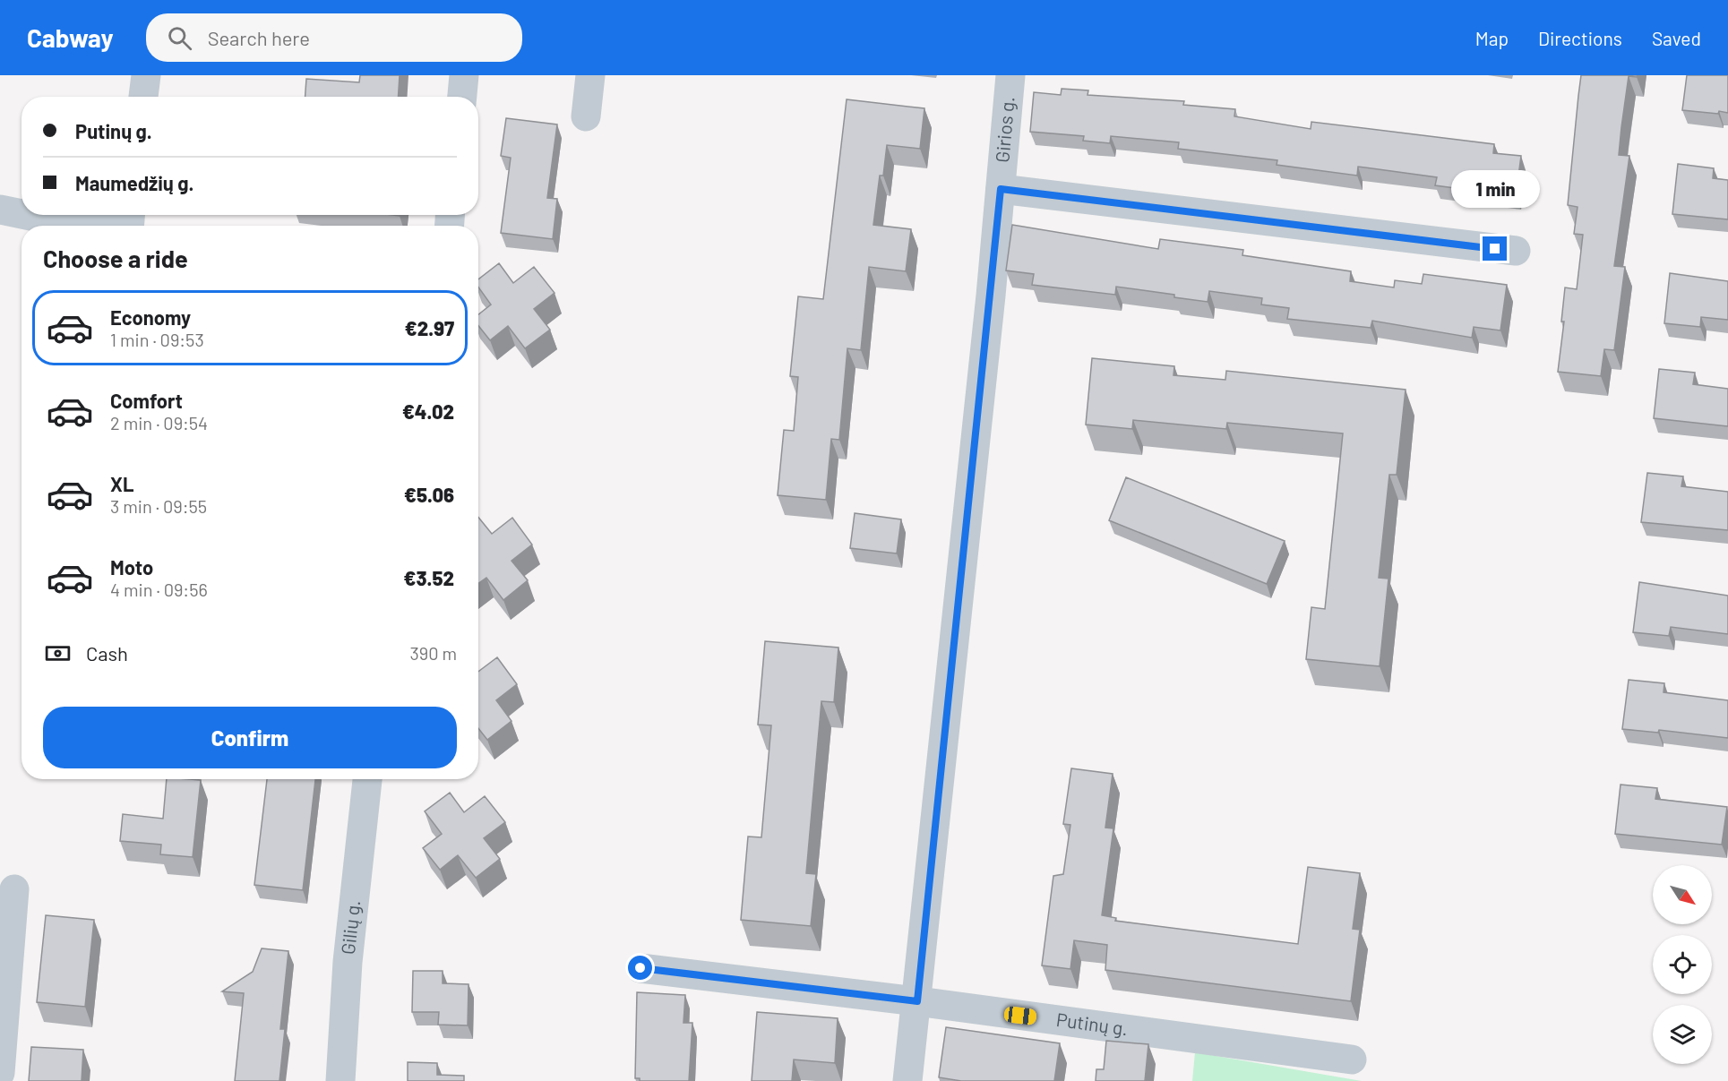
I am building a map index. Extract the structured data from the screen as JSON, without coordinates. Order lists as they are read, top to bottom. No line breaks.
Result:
{"streets":{"street":["Girios g.","Gilių g.","Putinų g."]},"crossings":[["Girios g.","Putinų g."]],"north":"bottom right","page":{"header":"Cabway","search":"Search here","nav":["Map","Directions","Saved"],"banner":["Putinų g.","Maumedžių g."],"bubble":"1 min","heading":"Choose a ride","list":[{"name":"Economy","note":"1 min · 09:53","value":"€2.97"},{"name":"Comfort","note":"2 min · 09:54","value":"€4.02"},{"name":"XL","note":"3 min · 09:55","value":"€5.06"},{"name":"Moto","note":"4 min · 09:56","value":"€3.52"}],"pay":["Cash","390 m"],"buttons":"Confirm"}}
